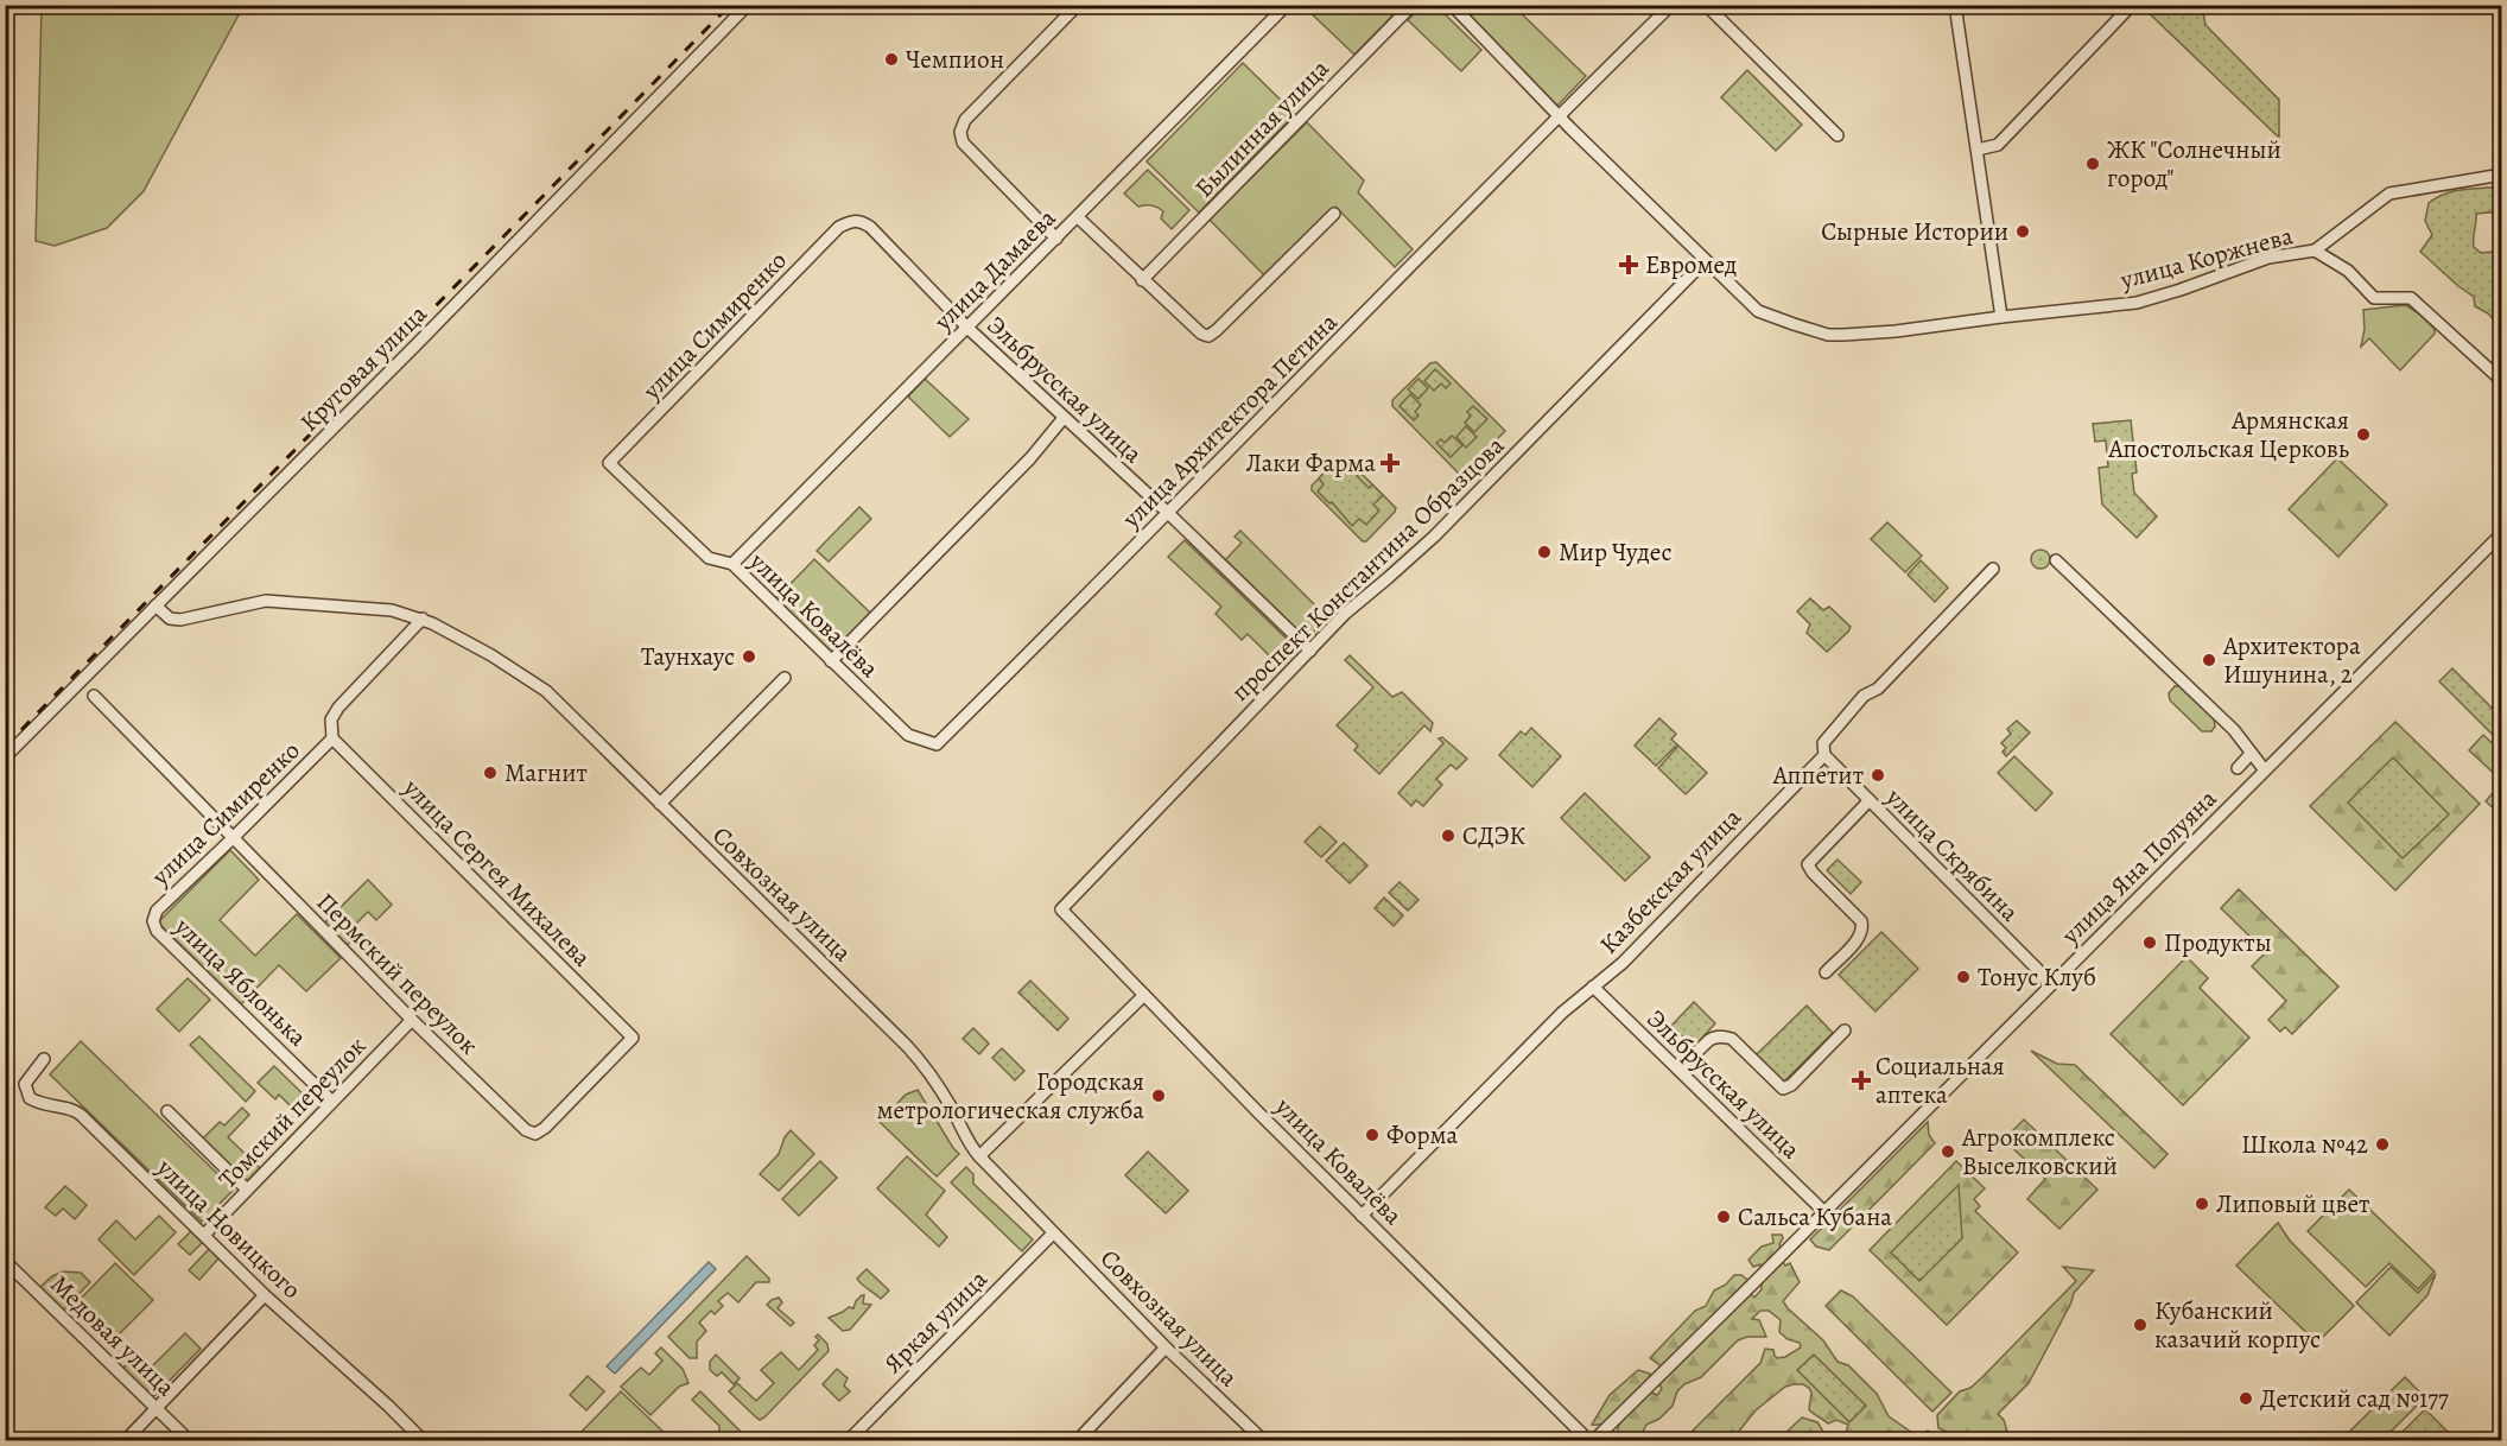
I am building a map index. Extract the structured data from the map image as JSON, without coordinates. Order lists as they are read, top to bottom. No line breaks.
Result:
{"streets":{"street":["Былинная улица","улица Коржнева","улица Дамаева","улица Симиренко","Круговая улица","Эльбрусская улица","улица Архитектора Петина","проспект Константина Образцова","улица Ковалёва","улица Скрябина","улица Яна Полуяна","улица Сергея Михалева","Казбекская улица","Совхозная улица","Пермский переулок","улица Яблонька","Томский переулок","улица Новицкого","Яркая улица","Медовая улица"]},"crossings":[["улица Коржнева","улица Архитектора Петина"],["улица Коржнева","проспект Константина Образцова"],["улица Дамаева","Эльбрусская улица"],["улица Дамаева","улица Ковалёва"],["улица Симиренко","Эльбрусская улица"],["улица Симиренко","улица Ковалёва"],["улица Симиренко","улица Сергея Михалева"],["улица Симиренко","Пермский переулок"],["улица Симиренко","улица Яблонька"],["Круговая улица","Совхозная улица"],["Эльбрусская улица","улица Архитектора Петина"],["Эльбрусская улица","проспект Константина Образцова"],["Эльбрусская улица","улица Яна Полуяна"],["Эльбрусская улица","Казбекская улица"],["улица Архитектора Петина","улица Ковалёва"],["проспект Константина Образцова","улица Ковалёва"],["улица Ковалёва","улица Яна Полуяна"],["улица Ковалёва","Казбекская улица"],["улица Скрябина","улица Яна Полуяна"],["улица Скрябина","Казбекская улица"],["улица Сергея Михалева","Пермский переулок"],["Совхозная улица","Яркая улица"],["Пермский переулок","Томский переулок"],["улица Яблонька","Томский переулок"],["Томский переулок","улица Новицкого"]],"places":{"other":["Чемпион","ЖК \"Солнечный город\"","Сырные Истории","Армянская Апостольская Церковь","Мир Чудес","Таунхаус","Архитектора Ишунина, 2","Магнит","Аппетит","СДЭК","Продукты","Тонус Клуб","Городская метрологическая служба","Форма","Школа №42","Агрокомплекс Выселковский","Липовый цвет","Сальса Кубана","Кубанский казачий корпус","Детский сад №177"],"health":["Евромед","Лаки Фарма","Социальная аптека"]}}
